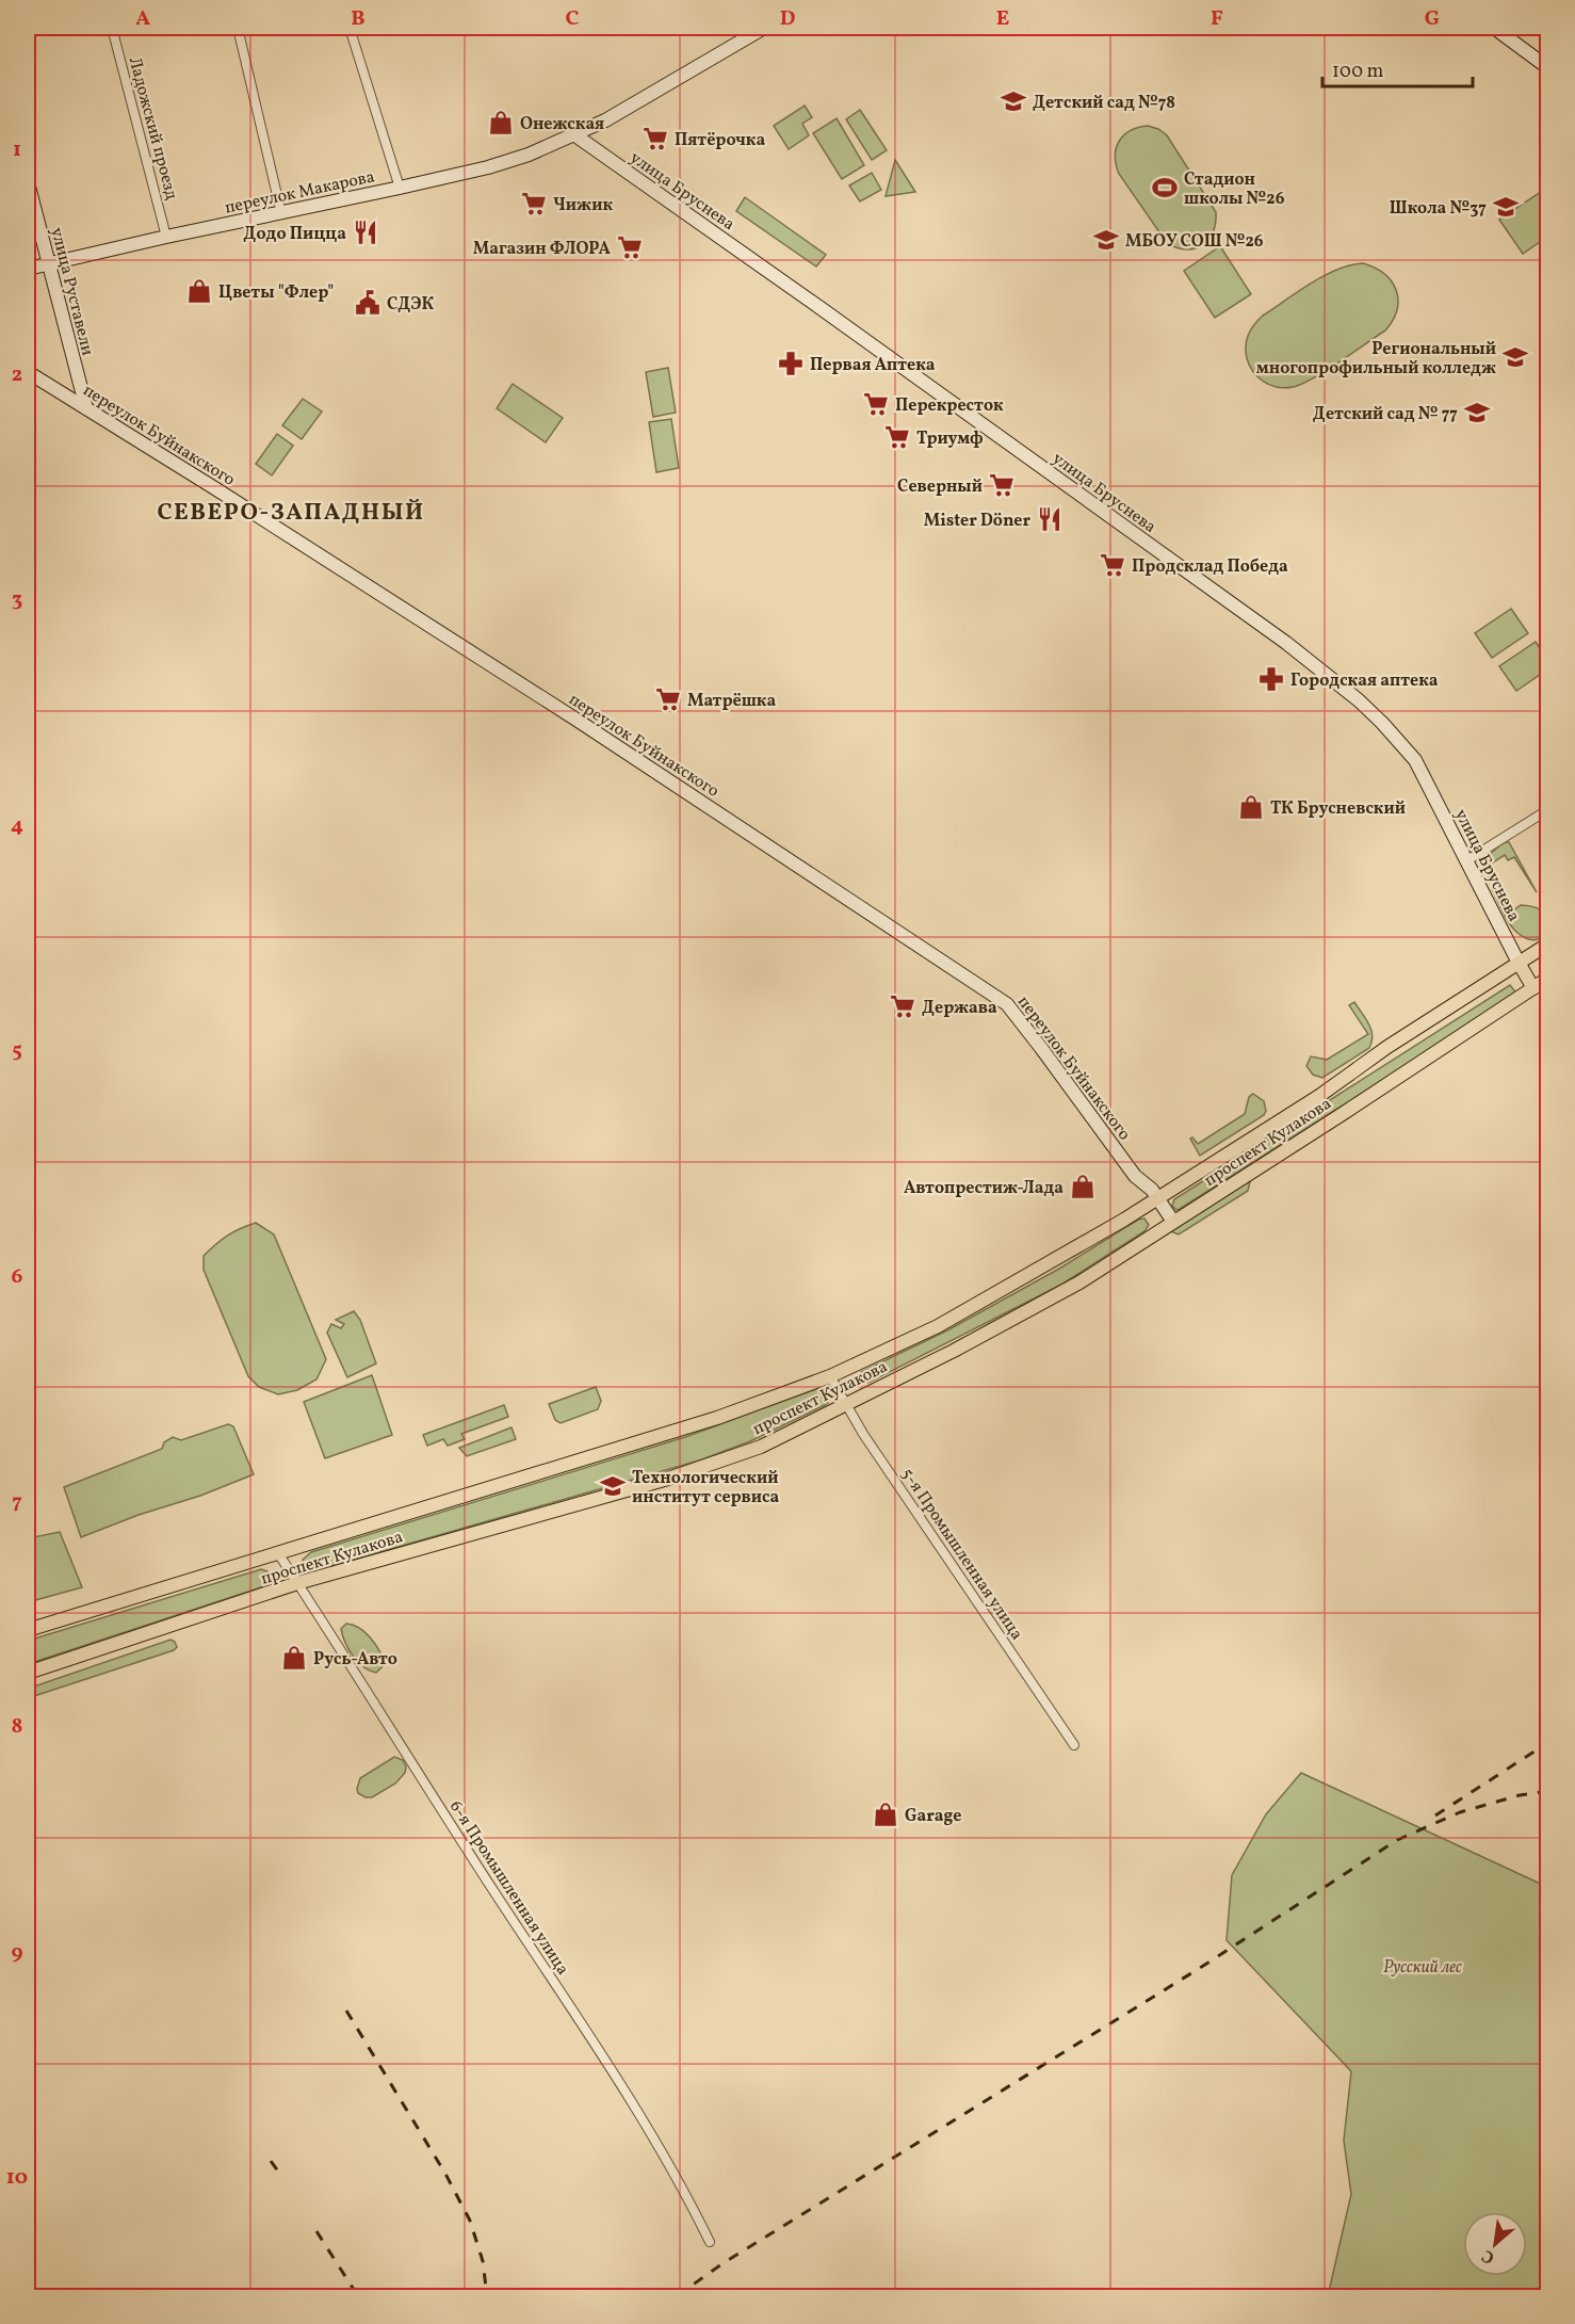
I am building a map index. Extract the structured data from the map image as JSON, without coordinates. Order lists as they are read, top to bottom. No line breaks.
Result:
{"streets":{"main road":["проспект Кулакова"],"street":["Ладожский проезд","улица Бруснева","переулок Макарова","улица Руставели","переулок Буйнакского","5-я Промышленная улица","6-я Промышленная улица"]},"crossings":[["Ладожский проезд","переулок Макарова"],["улица Бруснева","переулок Макарова"],["улица Бруснева","проспект Кулакова"],["переулок Макарова","улица Руставели"],["улица Руставели","переулок Буйнакского"],["переулок Буйнакского","проспект Кулакова"],["проспект Кулакова","5-я Промышленная улица"],["проспект Кулакова","6-я Промышленная улица"]],"districts":["СЕВЕРО-ЗАПАДНЫЙ"],"parks":["Русский лес"],"places":{"school or university":["Детский сад №78","Школа №37","МБОУ СОШ №26","Региональный многопрофильный колледж","Детский сад № 77","Технологический институт сервиса"],"shop":["Онежская","Цветы \"Флер\"","ТК Брусневский","Автопрестиж-Лада","Русь-Авто","Garage"],"supermarket":["Пятёрочка","Чижик","Магазин ФЛОРА","Перекресток","Триумф","Северный","Продсклад Победа","Матрёшка","Держава"],"sports":["Стадион школы №26"],"restaurant":["Додо Пицца","Mister Döner"],"public building":["СДЭК"],"pharmacy":["Первая Аптека","Городская аптека"]},"scale_bar":"100 m","north":"bottom left","grid":{"columns":["A","B","C","D","E","F","G"],"rows":["1","2","3","4","5","6","7","8","9","10"]}}
